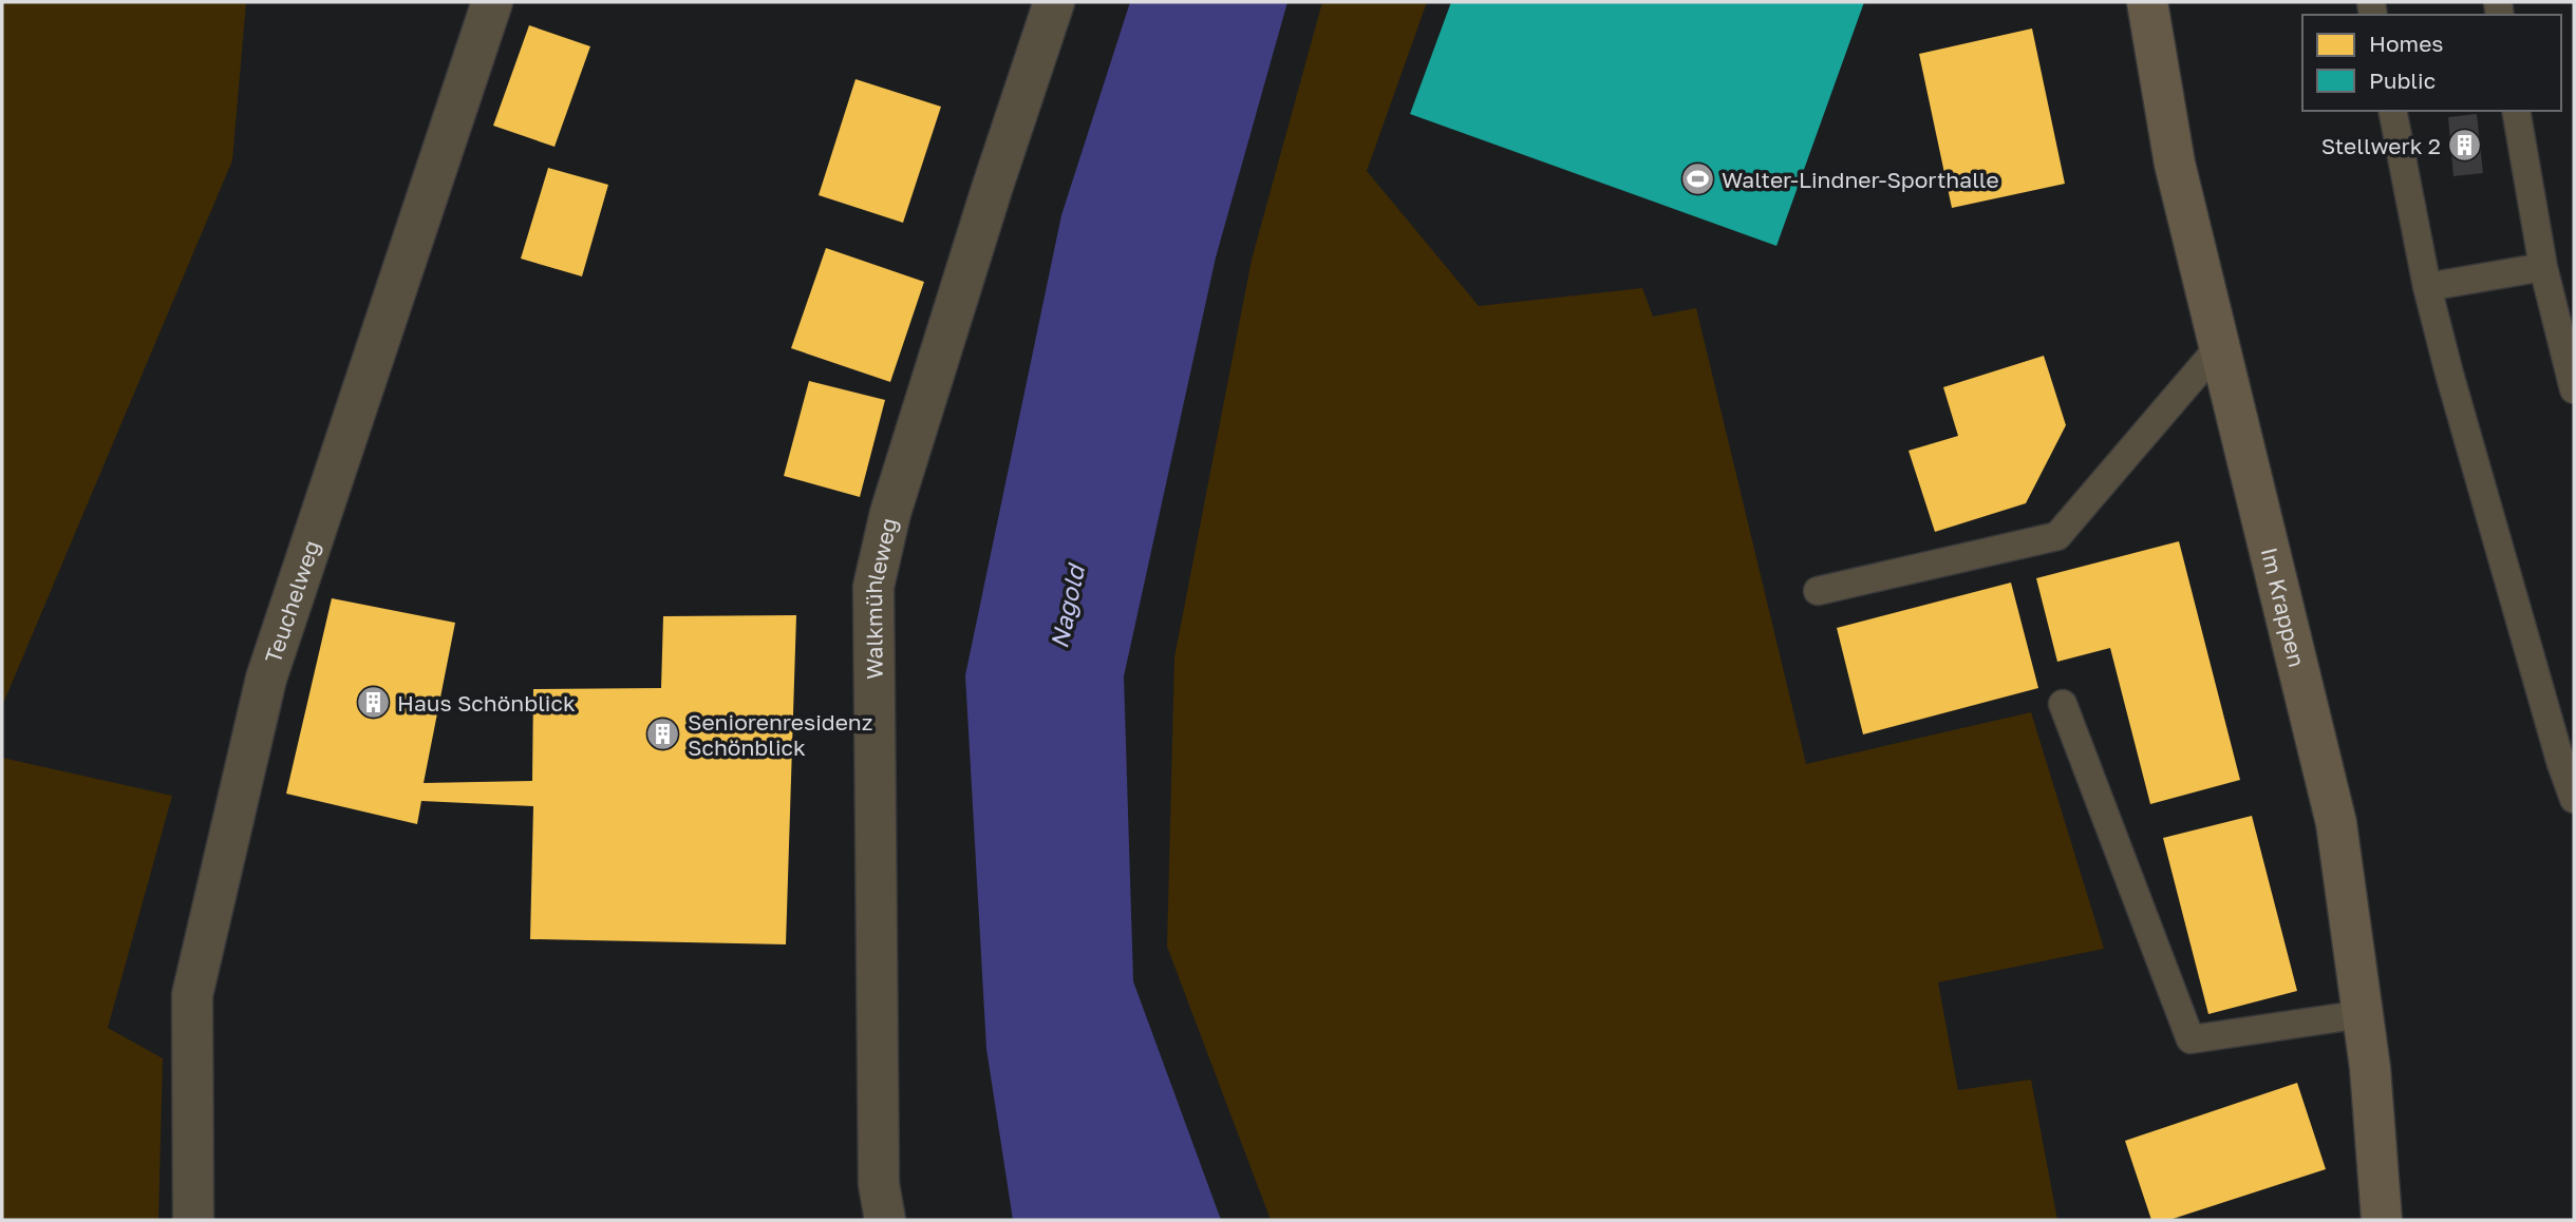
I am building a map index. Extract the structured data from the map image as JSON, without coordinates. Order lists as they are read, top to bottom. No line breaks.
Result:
{"streets":{"main road":["Im Krappen"],"street":["Walkmühleweg","Teuchelweg"]},"water":["Nagold"],"places":{"building":["Stellwerk 2","Haus Schönblick","Seniorenresidenz Schönblick"],"sports":["Walter-Lindner-Sporthalle"]},"legend":["Homes","Public"]}
